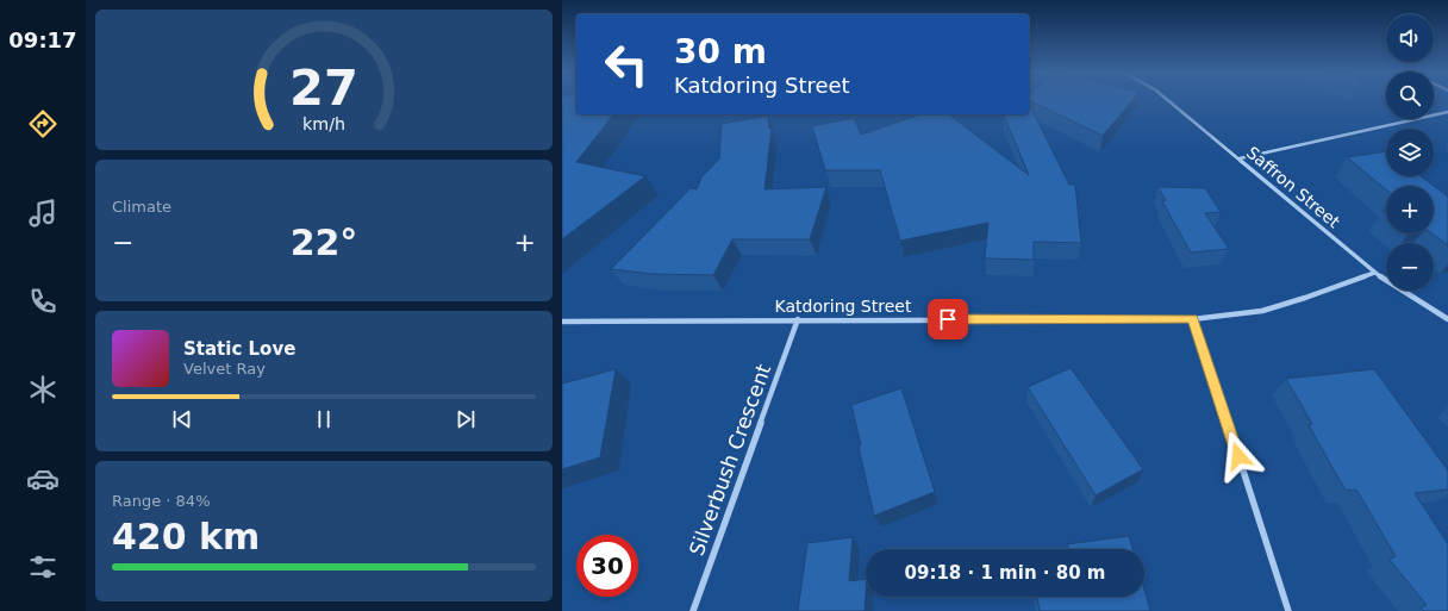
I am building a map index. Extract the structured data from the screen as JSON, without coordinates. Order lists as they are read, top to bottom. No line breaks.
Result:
{"streets":{"street":["Saffron Street","Katdoring Street","Silverbush Crescent"]},"crossings":[["Saffron Street","Katdoring Street"],["Katdoring Street","Silverbush Crescent"]],"page":{"tabs":"09:17","map_buttons":["+","−"],"turn":["30 m","Katdoring Street"],"tile":["Climate",["Range · 84%","420 km"]],"heat":["−","22°","+"],"song":["Static Love","Velvet Ray"],"limit":"30","trip":"09:18 · 1 min · 80 m","gauge":["27","km/h"]}}
